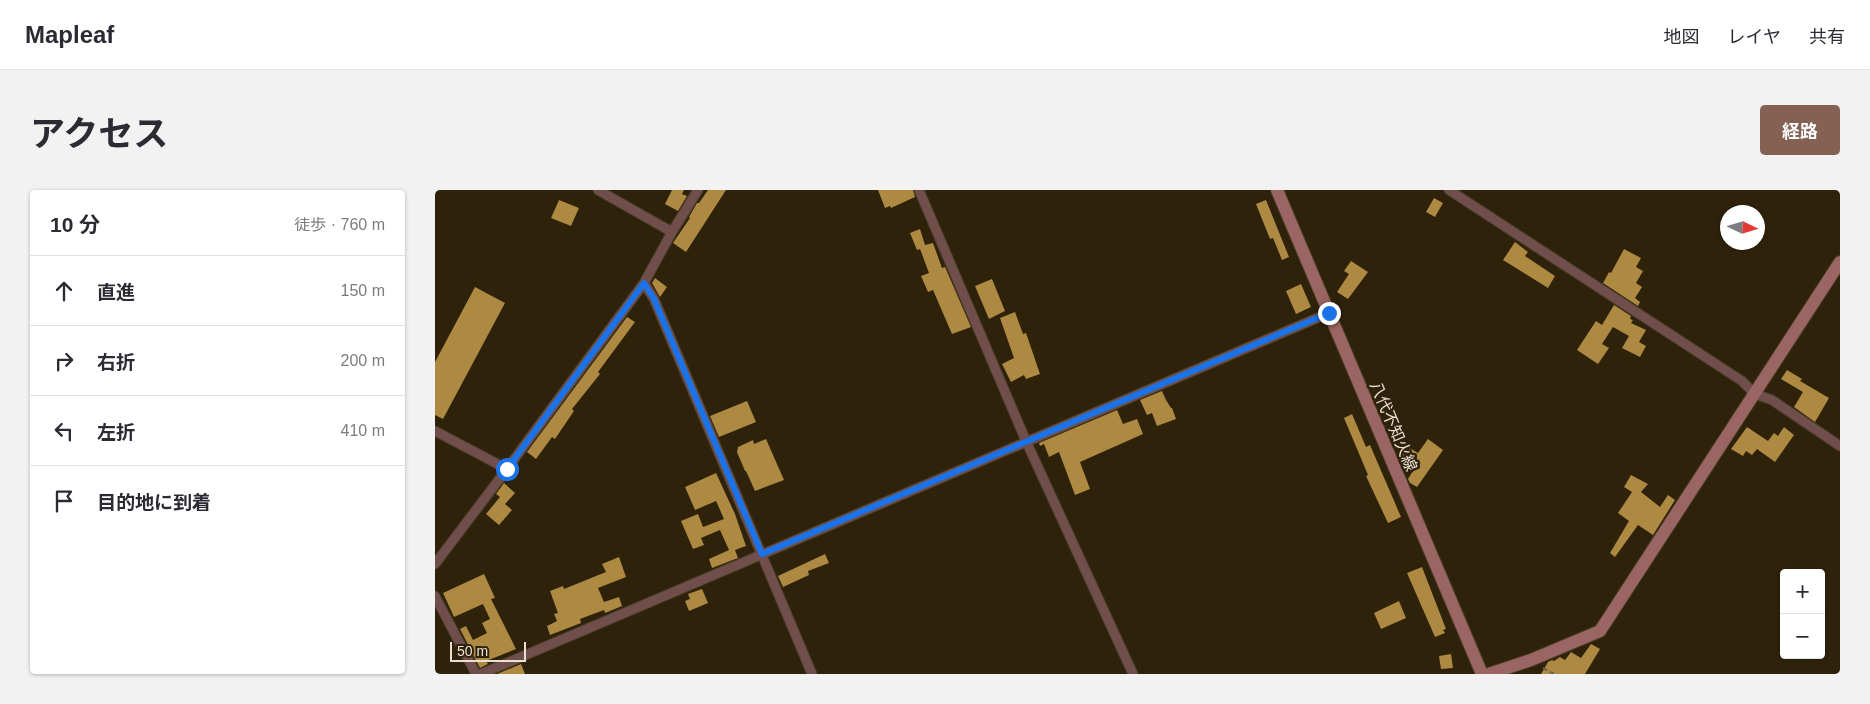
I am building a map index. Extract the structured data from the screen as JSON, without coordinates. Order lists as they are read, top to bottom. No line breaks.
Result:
{"streets":{"main road":["八代不知火線"]},"scale_bar":"50 m","north":"right","page":{"header":"Mapleaf","nav":["地図","レイヤ","共有"],"title":"アクセス","buttons":"経路","heading":["10 分","徒歩 · 760 m"],"list":[["直進","150 m"],["右折","200 m"],["左折","410 m"],"目的地に到着"],"map_buttons":["+","−"],"scale":"50 m"}}
